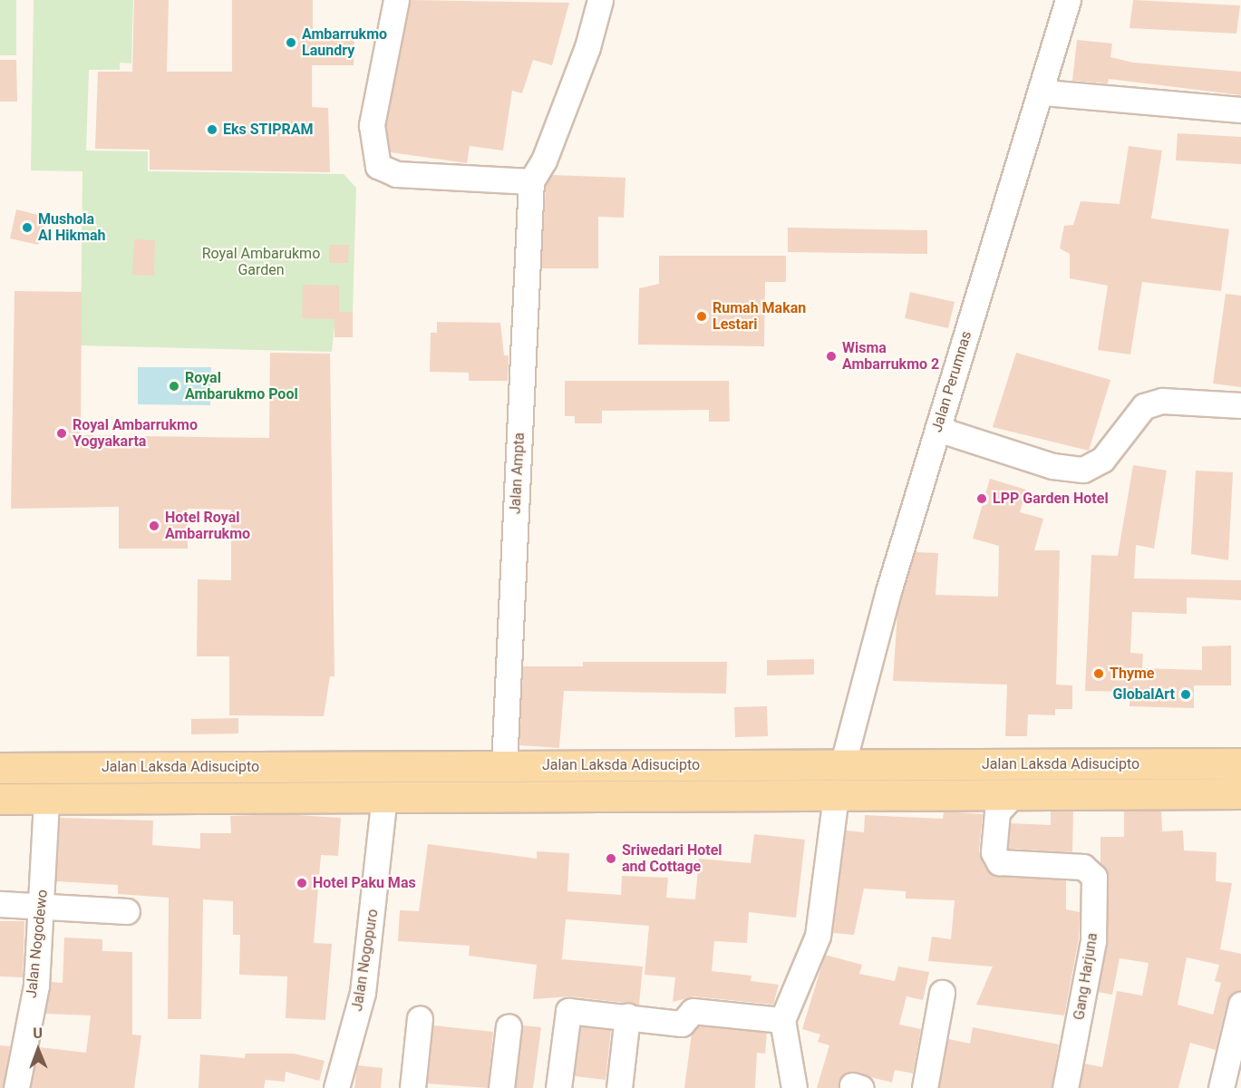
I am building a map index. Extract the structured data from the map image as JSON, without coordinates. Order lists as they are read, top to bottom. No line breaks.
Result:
{"streets":{"main road":["Jalan Laksda Adisucipto"],"street":["Jalan Perumnas","Jalan Ampta","Jalan Nogodewo","Jalan Nogopuro","Gang Harjuna"]},"crossings":[["Jalan Perumnas","Jalan Laksda Adisucipto"],["Jalan Ampta","Jalan Laksda Adisucipto"],["Jalan Laksda Adisucipto","Jalan Nogodewo"],["Jalan Laksda Adisucipto","Jalan Nogopuro"],["Jalan Laksda Adisucipto","Gang Harjuna"]],"parks":["Royal Ambarukmo Garden"],"places":["Ambarrukmo Laundry","Eks STIPRAM","Mushola Al Hikmah","Rumah Makan Lestari","Wisma Ambarrukmo 2","Royal Ambarukmo Pool","Royal Ambarrukmo Yogyakarta","LPP Garden Hotel","Hotel Royal Ambarrukmo","Thyme","GlobalArt","Sriwedari Hotel and Cottage","Hotel Paku Mas"],"north":"top"}
